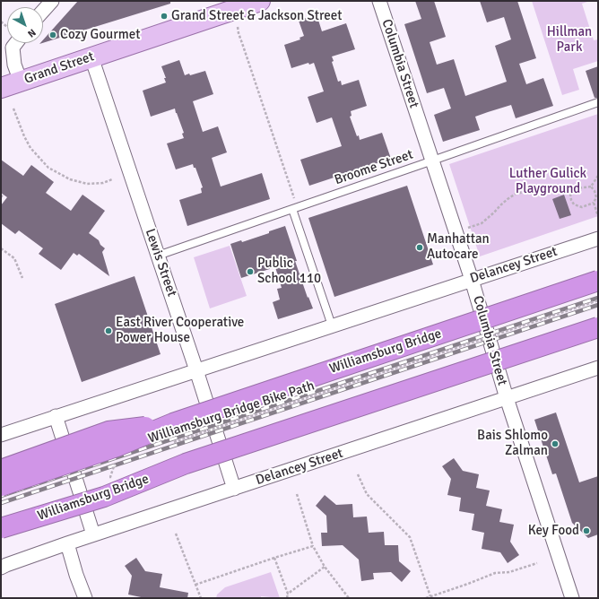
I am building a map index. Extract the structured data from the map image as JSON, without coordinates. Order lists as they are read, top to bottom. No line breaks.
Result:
{"streets":{"highway":["Williamsburg Bridge"],"main road":["Grand Street"],"street":["Columbia Street","Lewis Street","Delancey Street"],"lane":["Broome Street"],"path":["Williamsburg Bridge Bike Path"]},"crossings":[["Columbia Street","Broome Street"],["Columbia Street","Delancey Street"],["Grand Street","Lewis Street"],["Broome Street","Lewis Street"],["Lewis Street","Delancey Street"]],"parks":["Hillman Park","Luther Gulick Playground"],"places":["Grand Street & Jackson Street","Cozy Gourmet","Manhattan Autocare","Public School 110","East River Cooperative Power House","Bais Shlomo Zalman","Key Food"],"north":"bottom right"}
